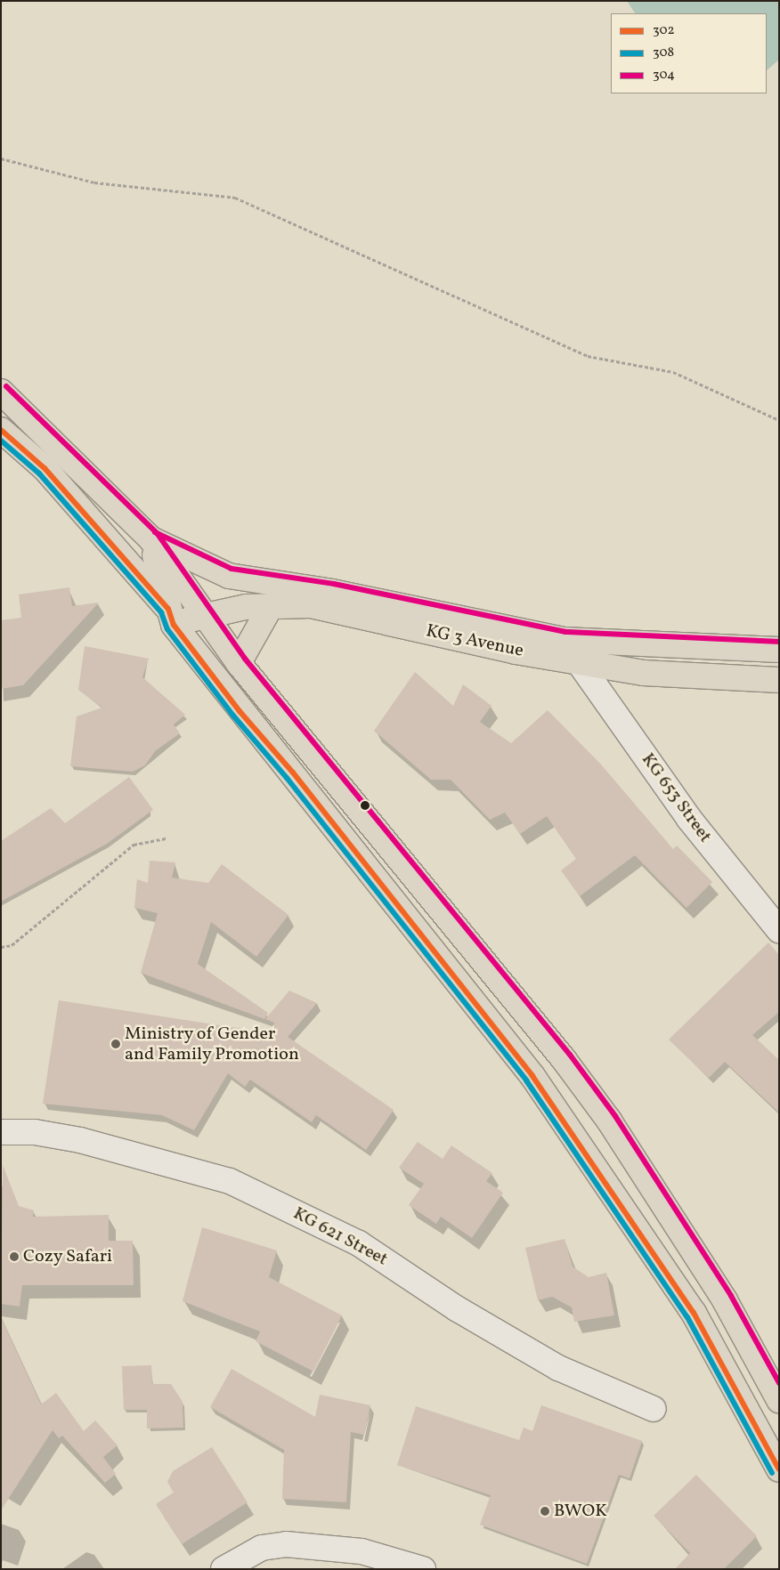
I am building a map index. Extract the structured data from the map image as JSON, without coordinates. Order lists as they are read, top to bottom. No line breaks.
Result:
{"streets":{"main road":["KG 3 Avenue"],"street":["KG 653 Street","KG 621 Street"]},"crossings":[["KG 3 Avenue","KG 653 Street"]],"places":["Ministry of Gender and Family Promotion","Cozy Safari","BWOK"],"lines":["transit line 304","transit line 302","transit line 308"],"legend":["302","308","304"]}
